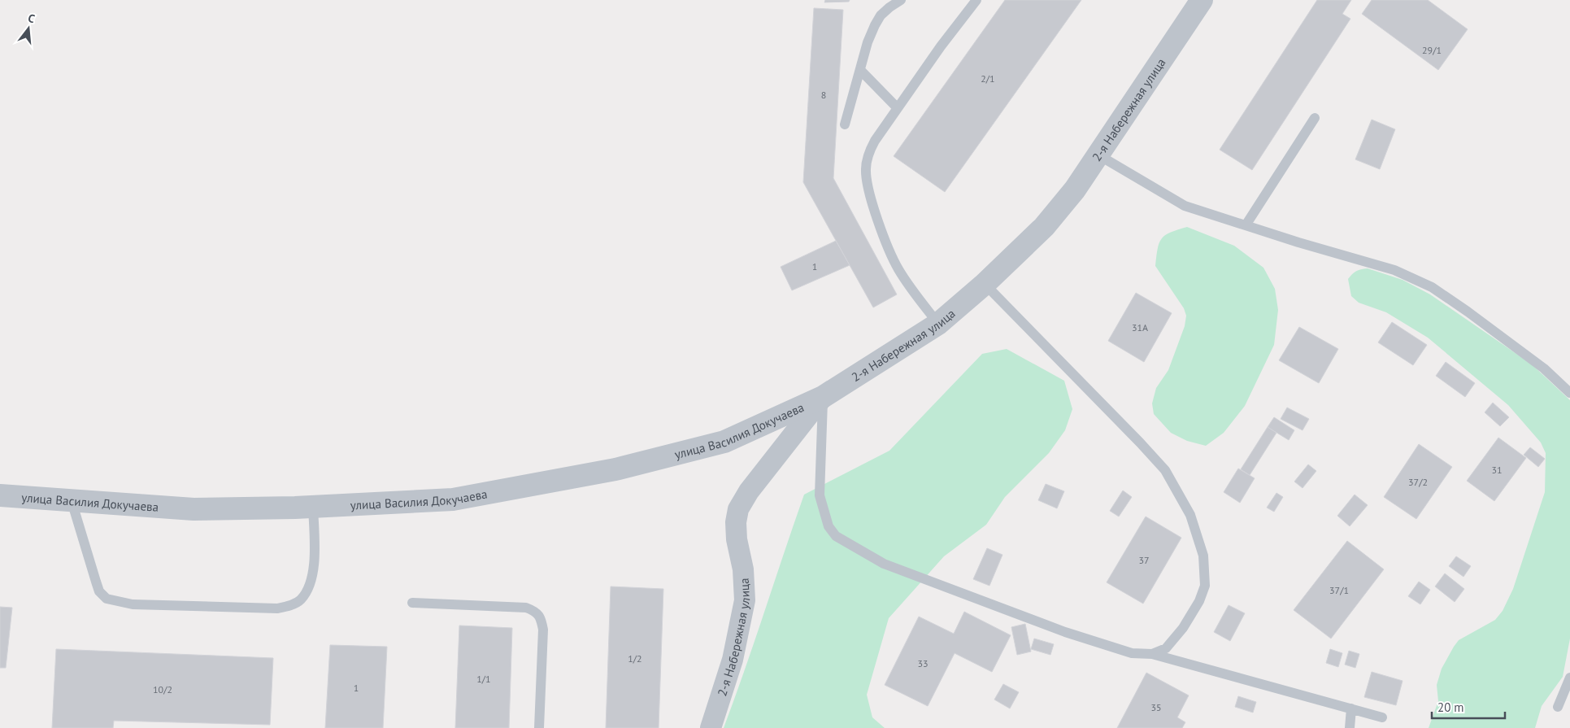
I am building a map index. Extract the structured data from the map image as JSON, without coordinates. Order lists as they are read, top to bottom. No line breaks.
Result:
{"streets":{"street":["2-я Набережная улица","улица Василия Докучаева"]},"crossings":[["2-я Набережная улица","улица Василия Докучаева"]],"house_numbers":["29/1","2/1","8","1","31А","31","37/2","37","37/1","1/2","33","1/1","1","10/2","35"],"scale_bar":"20 m","north":"top"}
